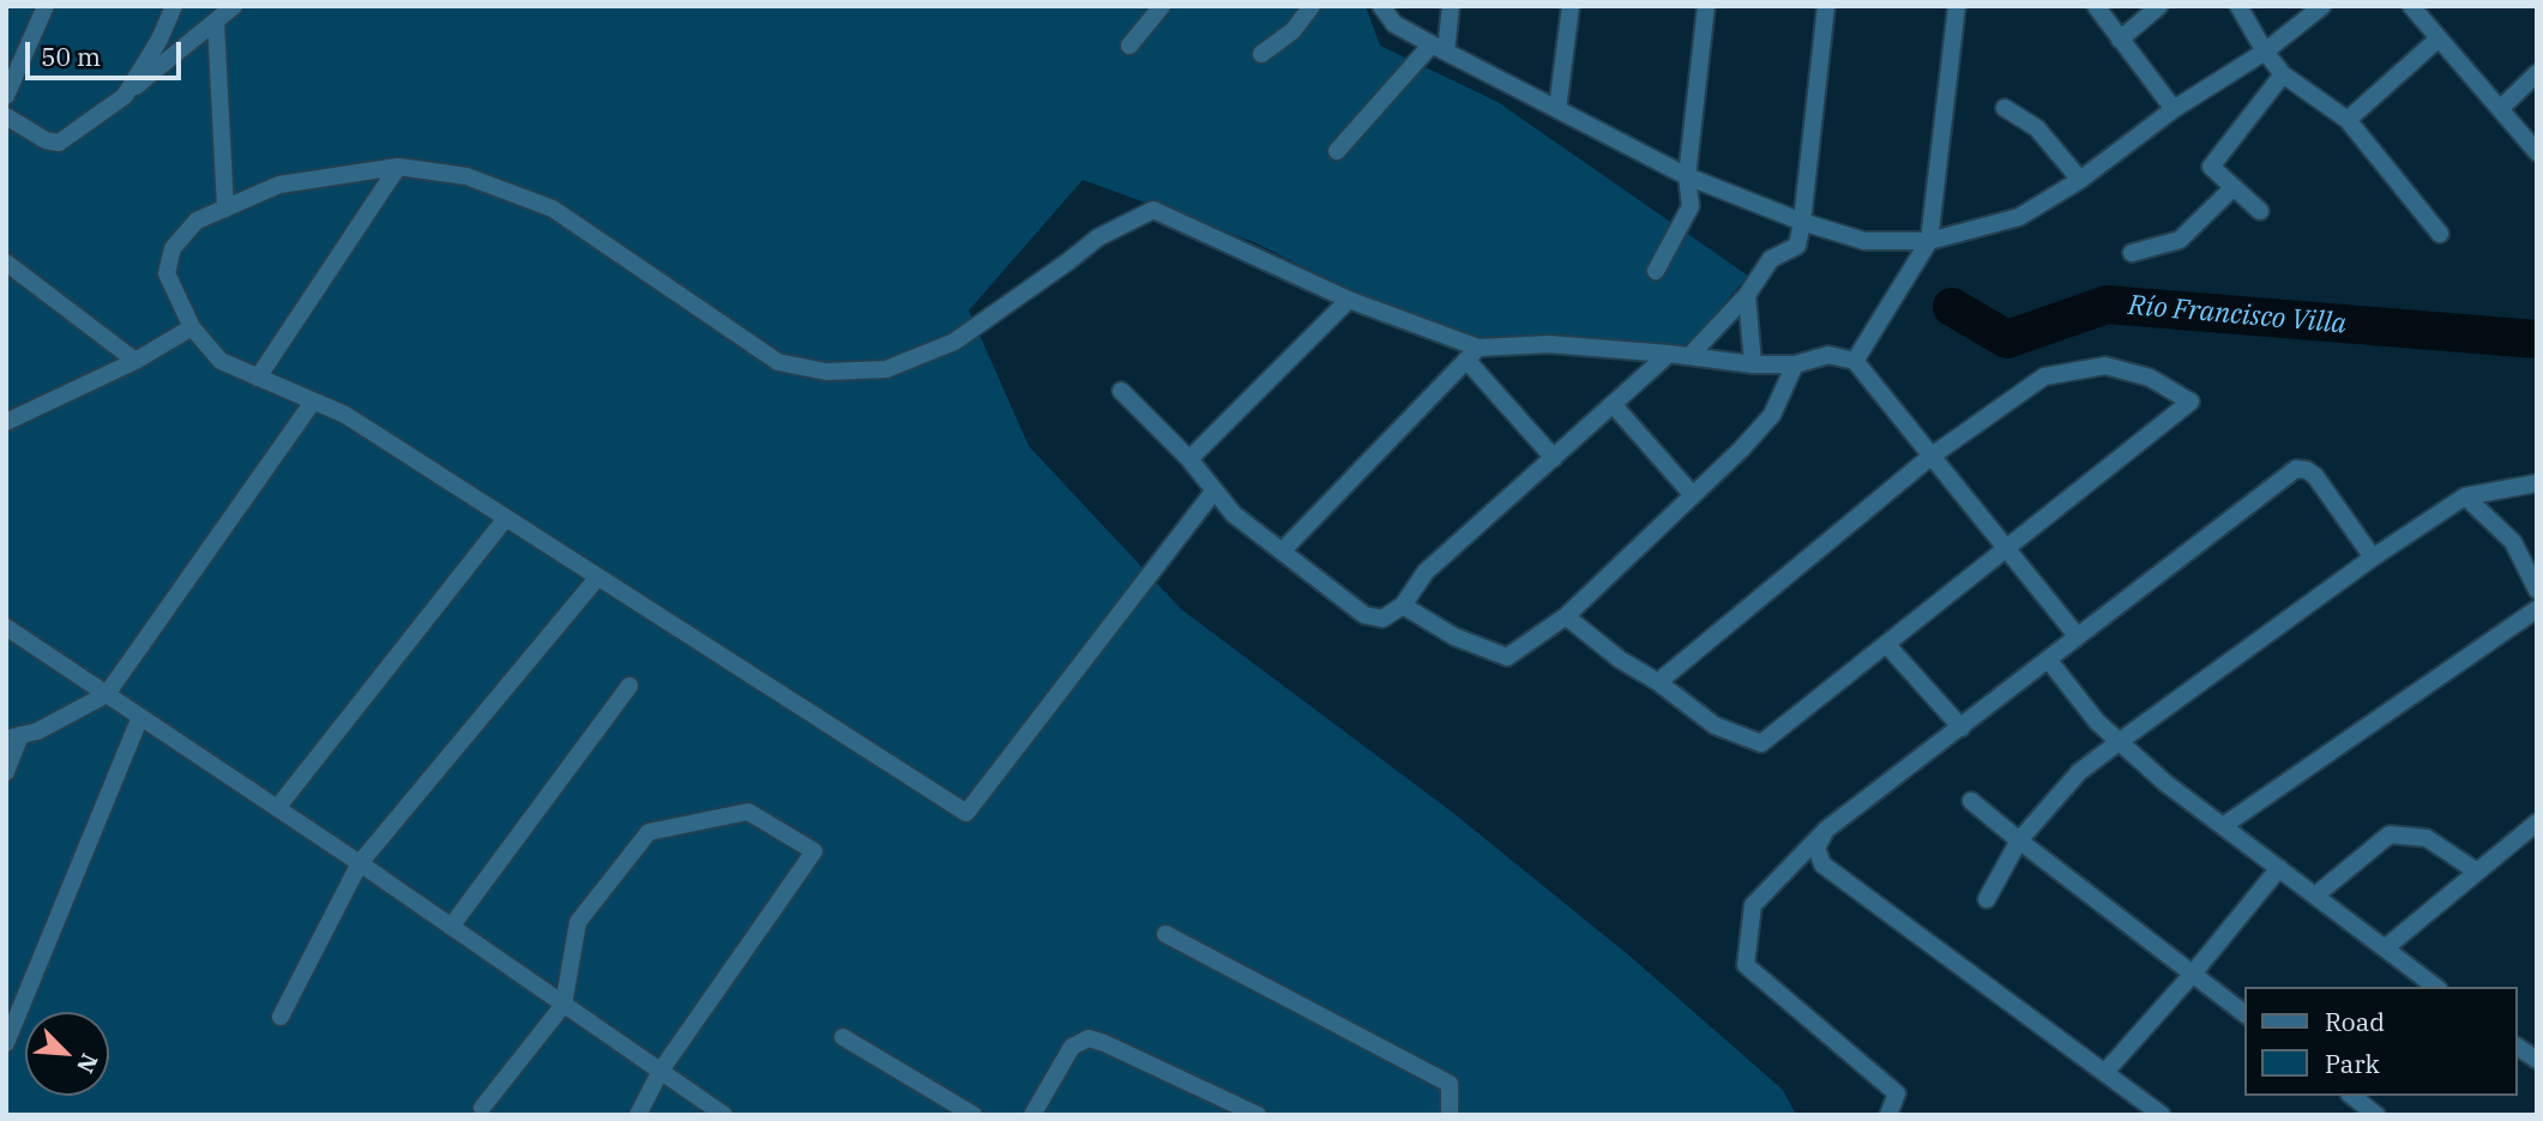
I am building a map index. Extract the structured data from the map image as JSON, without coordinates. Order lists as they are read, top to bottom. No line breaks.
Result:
{"water":["Río Francisco Villa"],"legend":["Road","Park"],"scale_bar":"50 m","north":"bottom right"}
